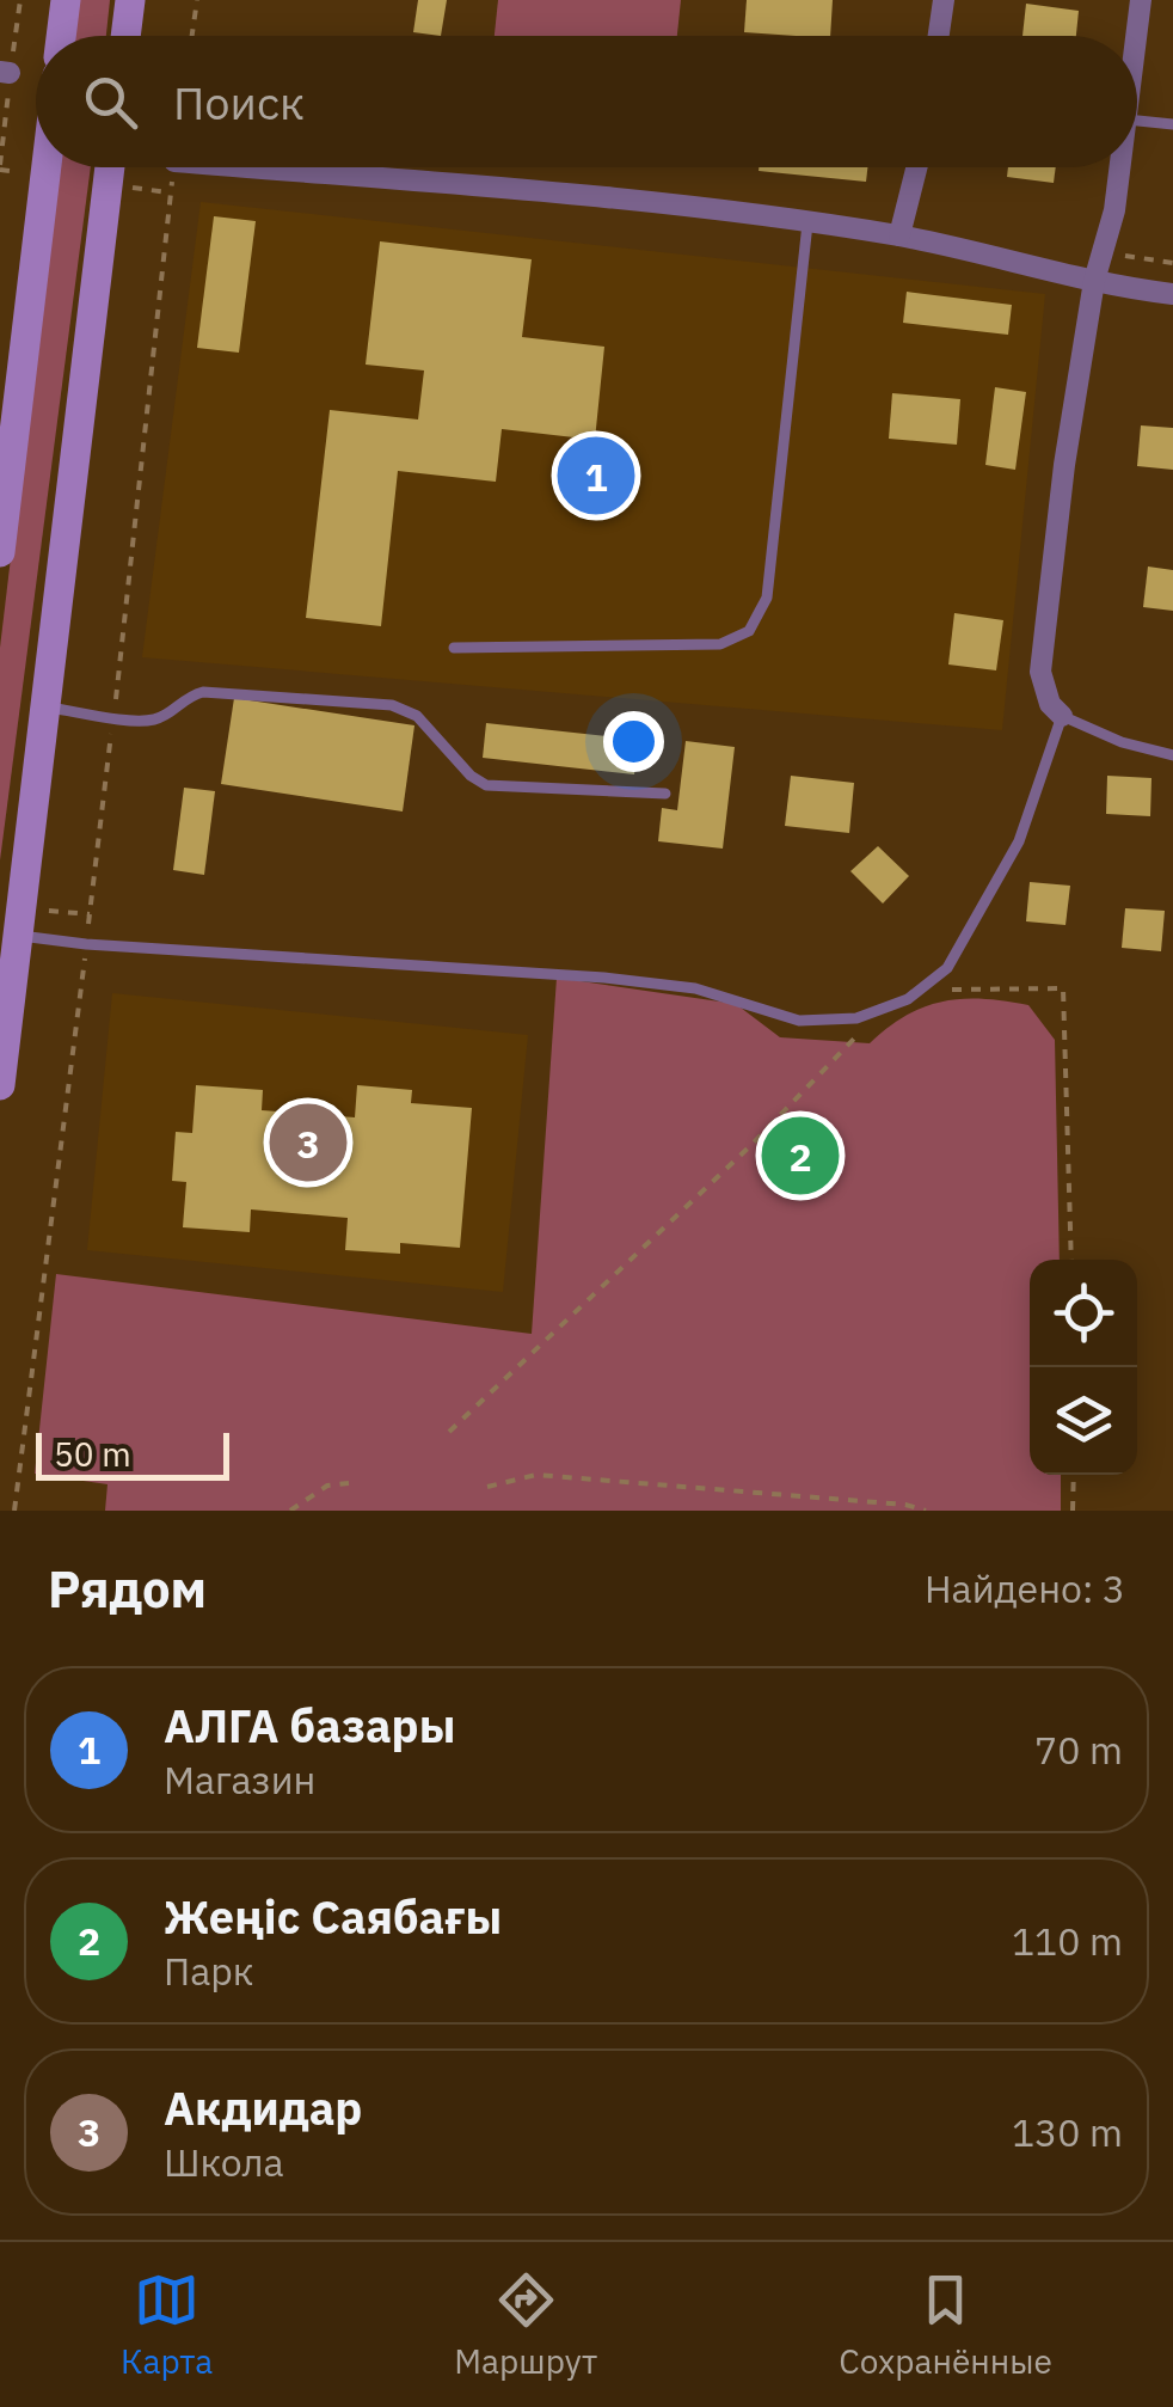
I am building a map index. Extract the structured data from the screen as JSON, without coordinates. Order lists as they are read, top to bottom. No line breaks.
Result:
{"scale_bar":"50 m","page":{"search":"Поиск","pins":["1","3","2"],"scale":"50 m","heading":["Рядом","Найдено: 3"],"list":[{"mark":"1","name":"АЛГА базары","note":"Магазин","value":"70 m"},{"mark":"2","name":"Жеңіс Саябағы","note":"Парк","value":"110 m"},{"mark":"3","name":"Акдидар","note":"Школа","value":"130 m"}],"nav":["Карта","Маршрут","Сохранённые"]}}
